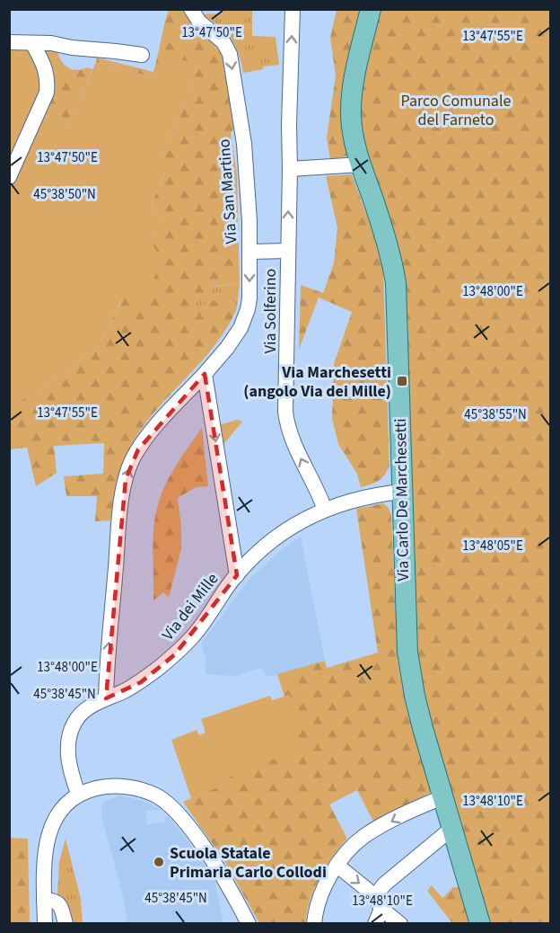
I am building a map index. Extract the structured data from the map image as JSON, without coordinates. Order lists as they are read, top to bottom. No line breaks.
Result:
{"streets":{"main road":["Via Carlo De Marchesetti"],"street":["Via San Martino","Via Solferino","Via dei Mille"]},"crossings":[["Via San Martino","Via dei Mille"],["Via Solferino","Via dei Mille"],["Via Carlo De Marchesetti","Via dei Mille"]],"parks":["Parco Comunale del Farneto"],"places":{"transit":["Via Marchesetti (angolo Via dei Mille)"],"other":["Scuola Statale Primaria Carlo Collodi"]},"coordinates":["13°47'50\"E","13°47'55\"E","45°38'50\"N","13°48'00\"E","45°38'55\"N","13°48'05\"E","45°38'45\"N","13°48'10\"E"]}
